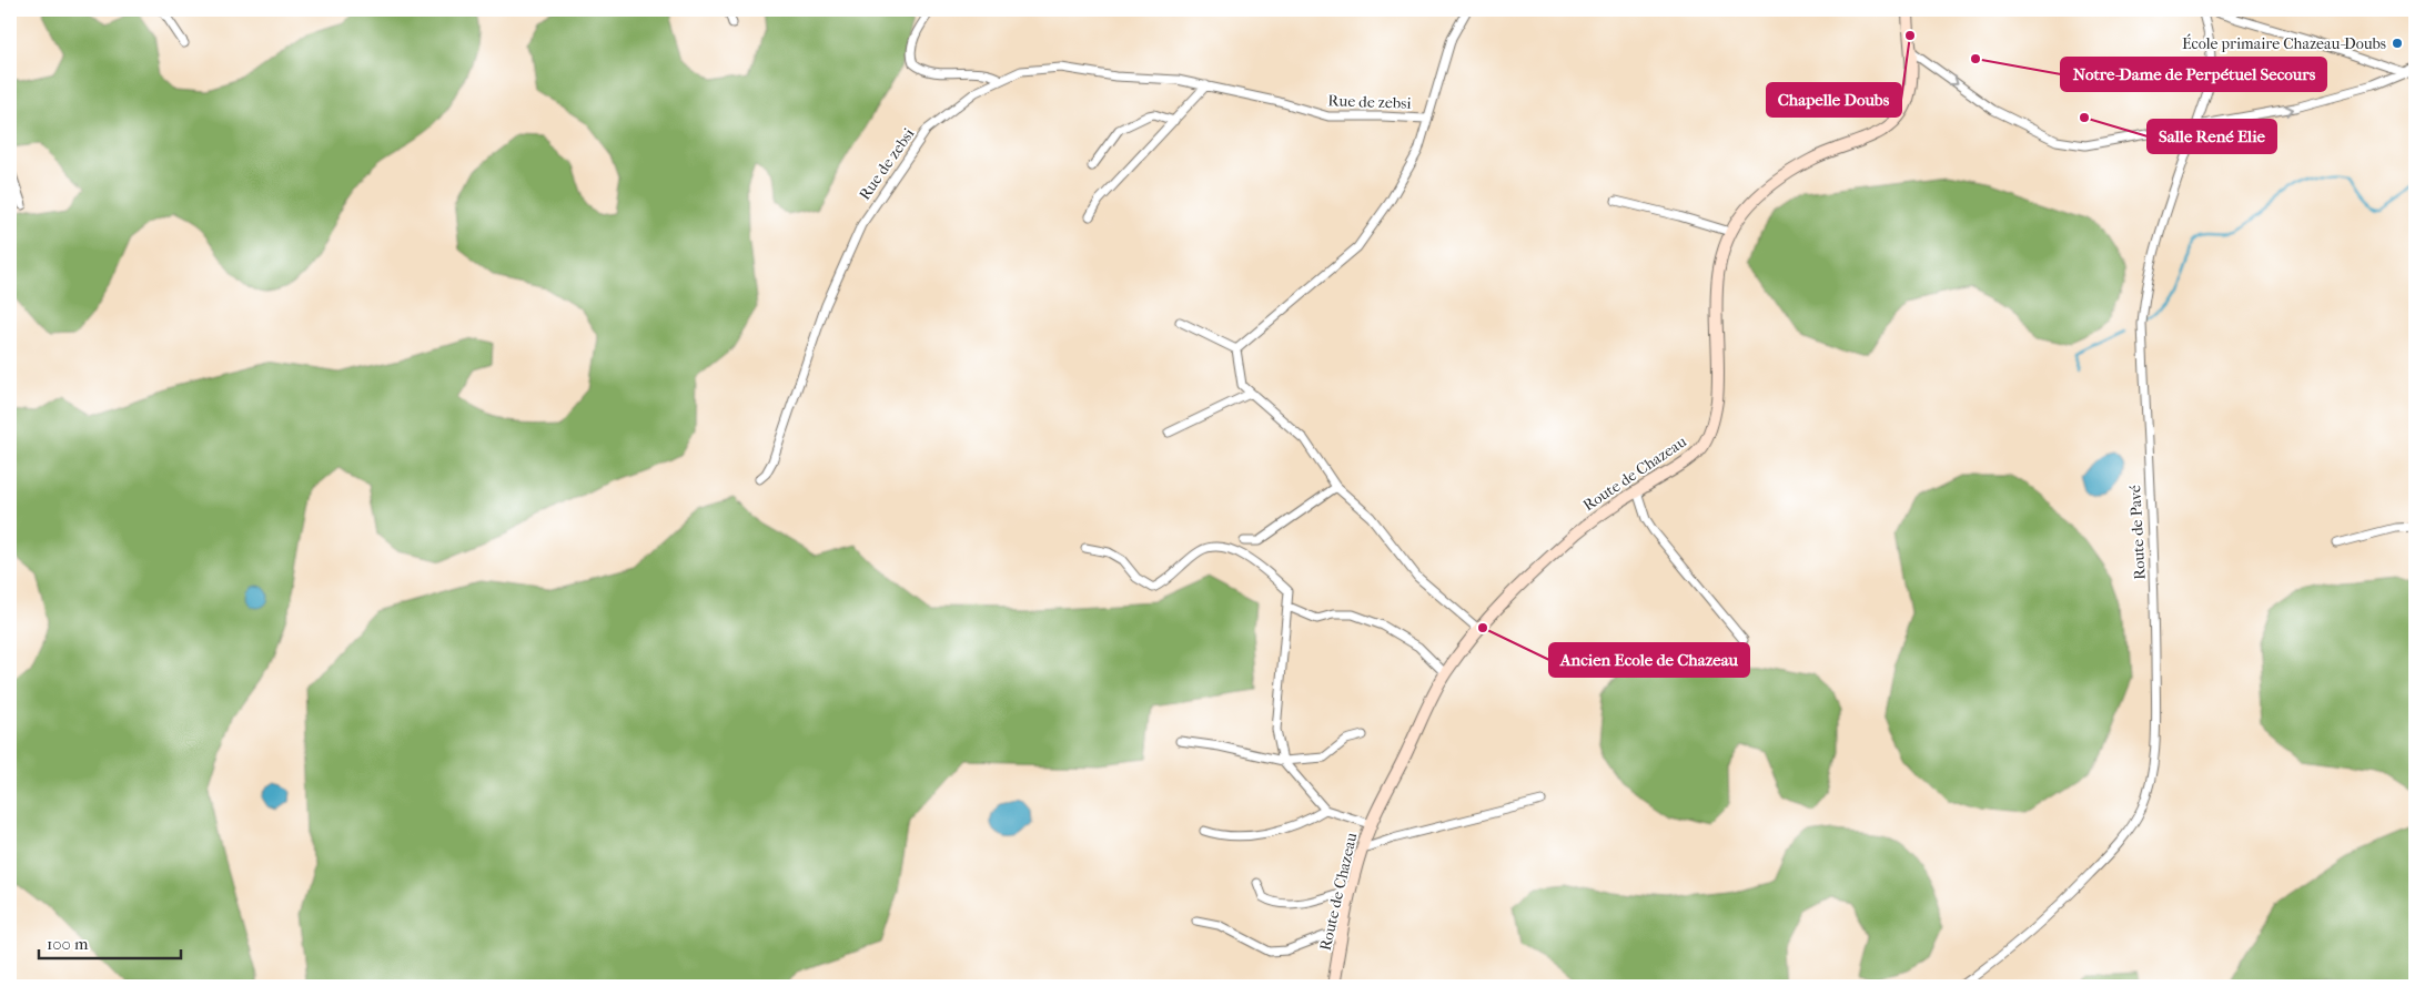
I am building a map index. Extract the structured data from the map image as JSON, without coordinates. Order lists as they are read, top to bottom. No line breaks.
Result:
{"streets":{"main road":["Route de Chazeau"],"street":["Rue de zebsi","Route de Pavé"]},"places":["Chapelle Doubs","École primaire Chazeau-Doubs","Notre-Dame de Perpétuel Secours","Salle René Elie","Ancien Ecole de Chazeau"],"scale_bar":"100 m"}
